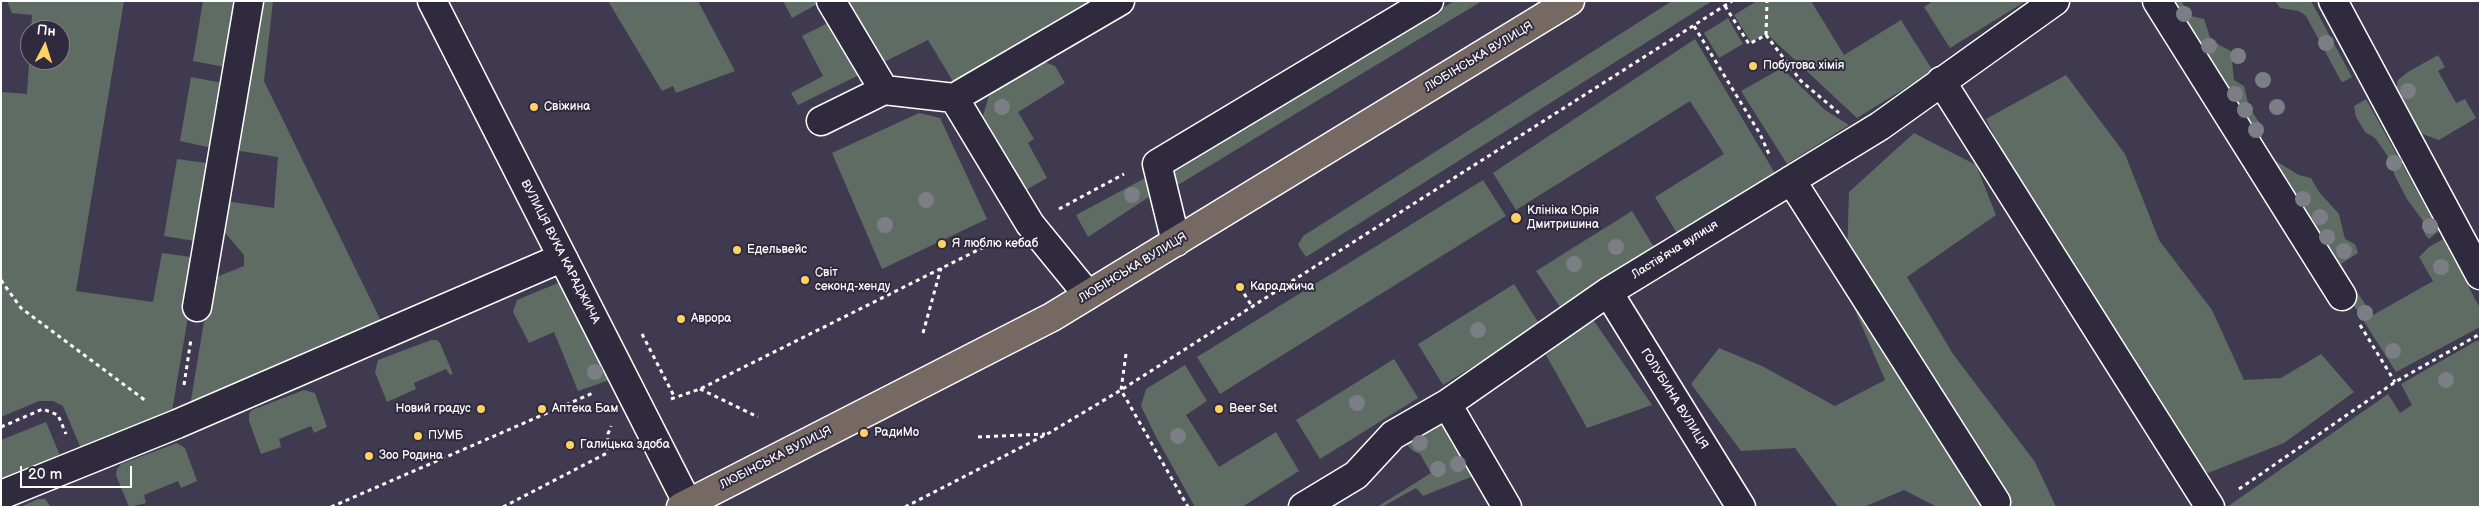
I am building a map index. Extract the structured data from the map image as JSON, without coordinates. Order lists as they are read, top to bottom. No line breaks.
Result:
{"streets":{"main road":["ЛЮБІНСЬКА ВУЛИЦЯ"],"street":["Ластівʼяча вулиця","ВУЛИЦЯ ВУКА КАРАДЖИЧА","ГОЛУБИНА ВУЛИЦЯ"]},"crossings":[["ЛЮБІНСЬКА ВУЛИЦЯ","ВУЛИЦЯ ВУКА КАРАДЖИЧА"],["Ластівʼяча вулиця","ГОЛУБИНА ВУЛИЦЯ"]],"places":["Побутова хімія","Свіжина","Клініка Юрія Дмитришина","Я люблю кебаб","Едельвейс","Світ секонд-хенду","Караджича","Аврора","Новий градус","Аптека Бам","Beer Set","РадиМо","ПУМБ","Галицька здоба","Зоо Родина"],"scale_bar":"20 m","north":"top"}
